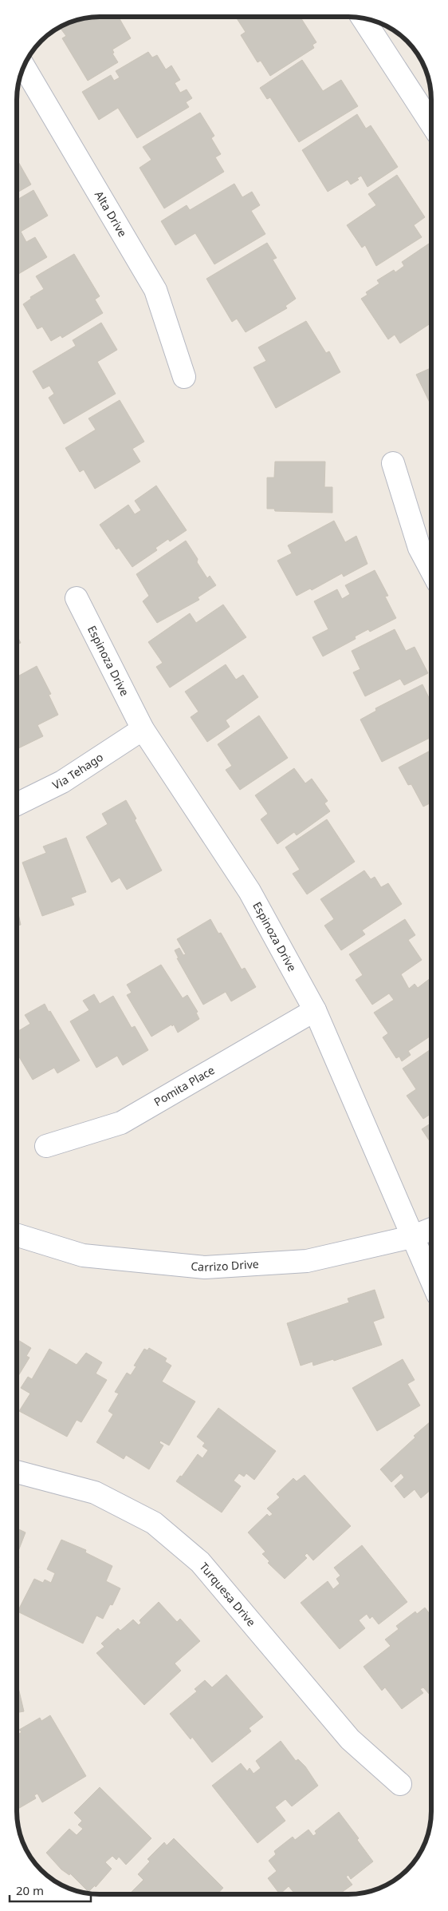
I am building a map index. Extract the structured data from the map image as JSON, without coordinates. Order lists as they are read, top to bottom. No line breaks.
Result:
{"streets":{"street":["Alta Drive","Espinoza Drive","Via Tehago","Pomita Place","Carrizo Drive","Turquesa Drive"]},"crossings":[["Espinoza Drive","Via Tehago"],["Espinoza Drive","Pomita Place"],["Espinoza Drive","Carrizo Drive"]],"scale_bar":"20 m"}
